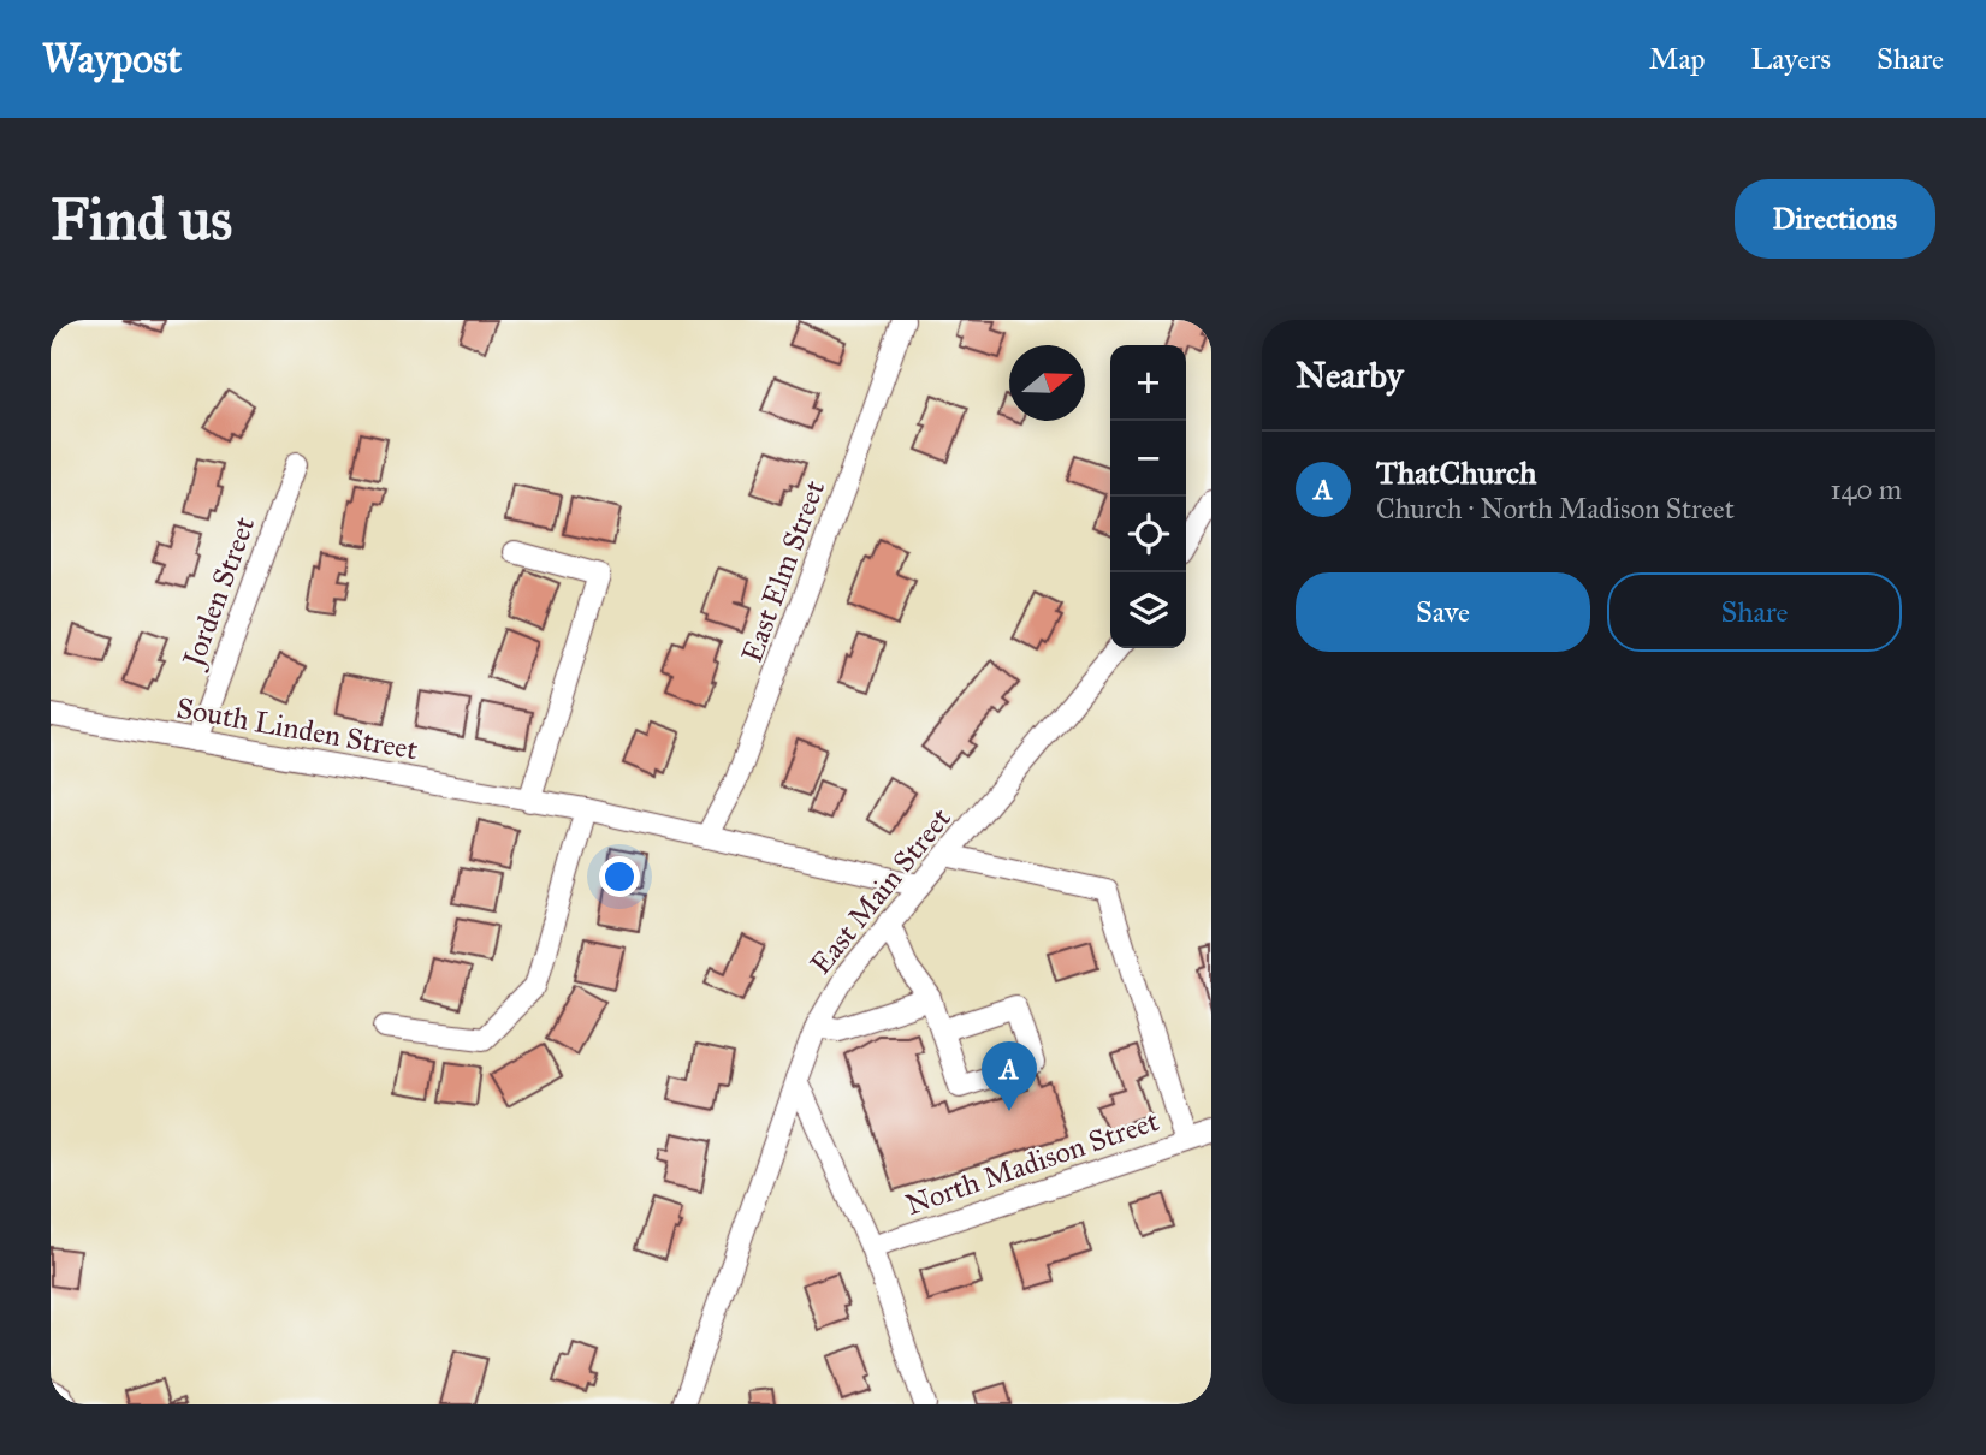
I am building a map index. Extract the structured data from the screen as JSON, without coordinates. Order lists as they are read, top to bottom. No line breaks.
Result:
{"streets":{"street":["East Elm Street","Jorden Street","South Linden Street","East Main Street","North Madison Street"]},"crossings":[["East Elm Street","South Linden Street"],["Jorden Street","South Linden Street"],["South Linden Street","East Main Street"]],"north":"right","page":{"header":"Waypost","nav":["Map","Layers","Share"],"buttons":["Directions",["Save","Share"]],"title":"Find us","heading":"Nearby","map_buttons":["+","−"],"list":[{"mark":"A","name":"ThatChurch","note":"Church · North Madison Street","value":"140 m"}],"pins":"A"}}
